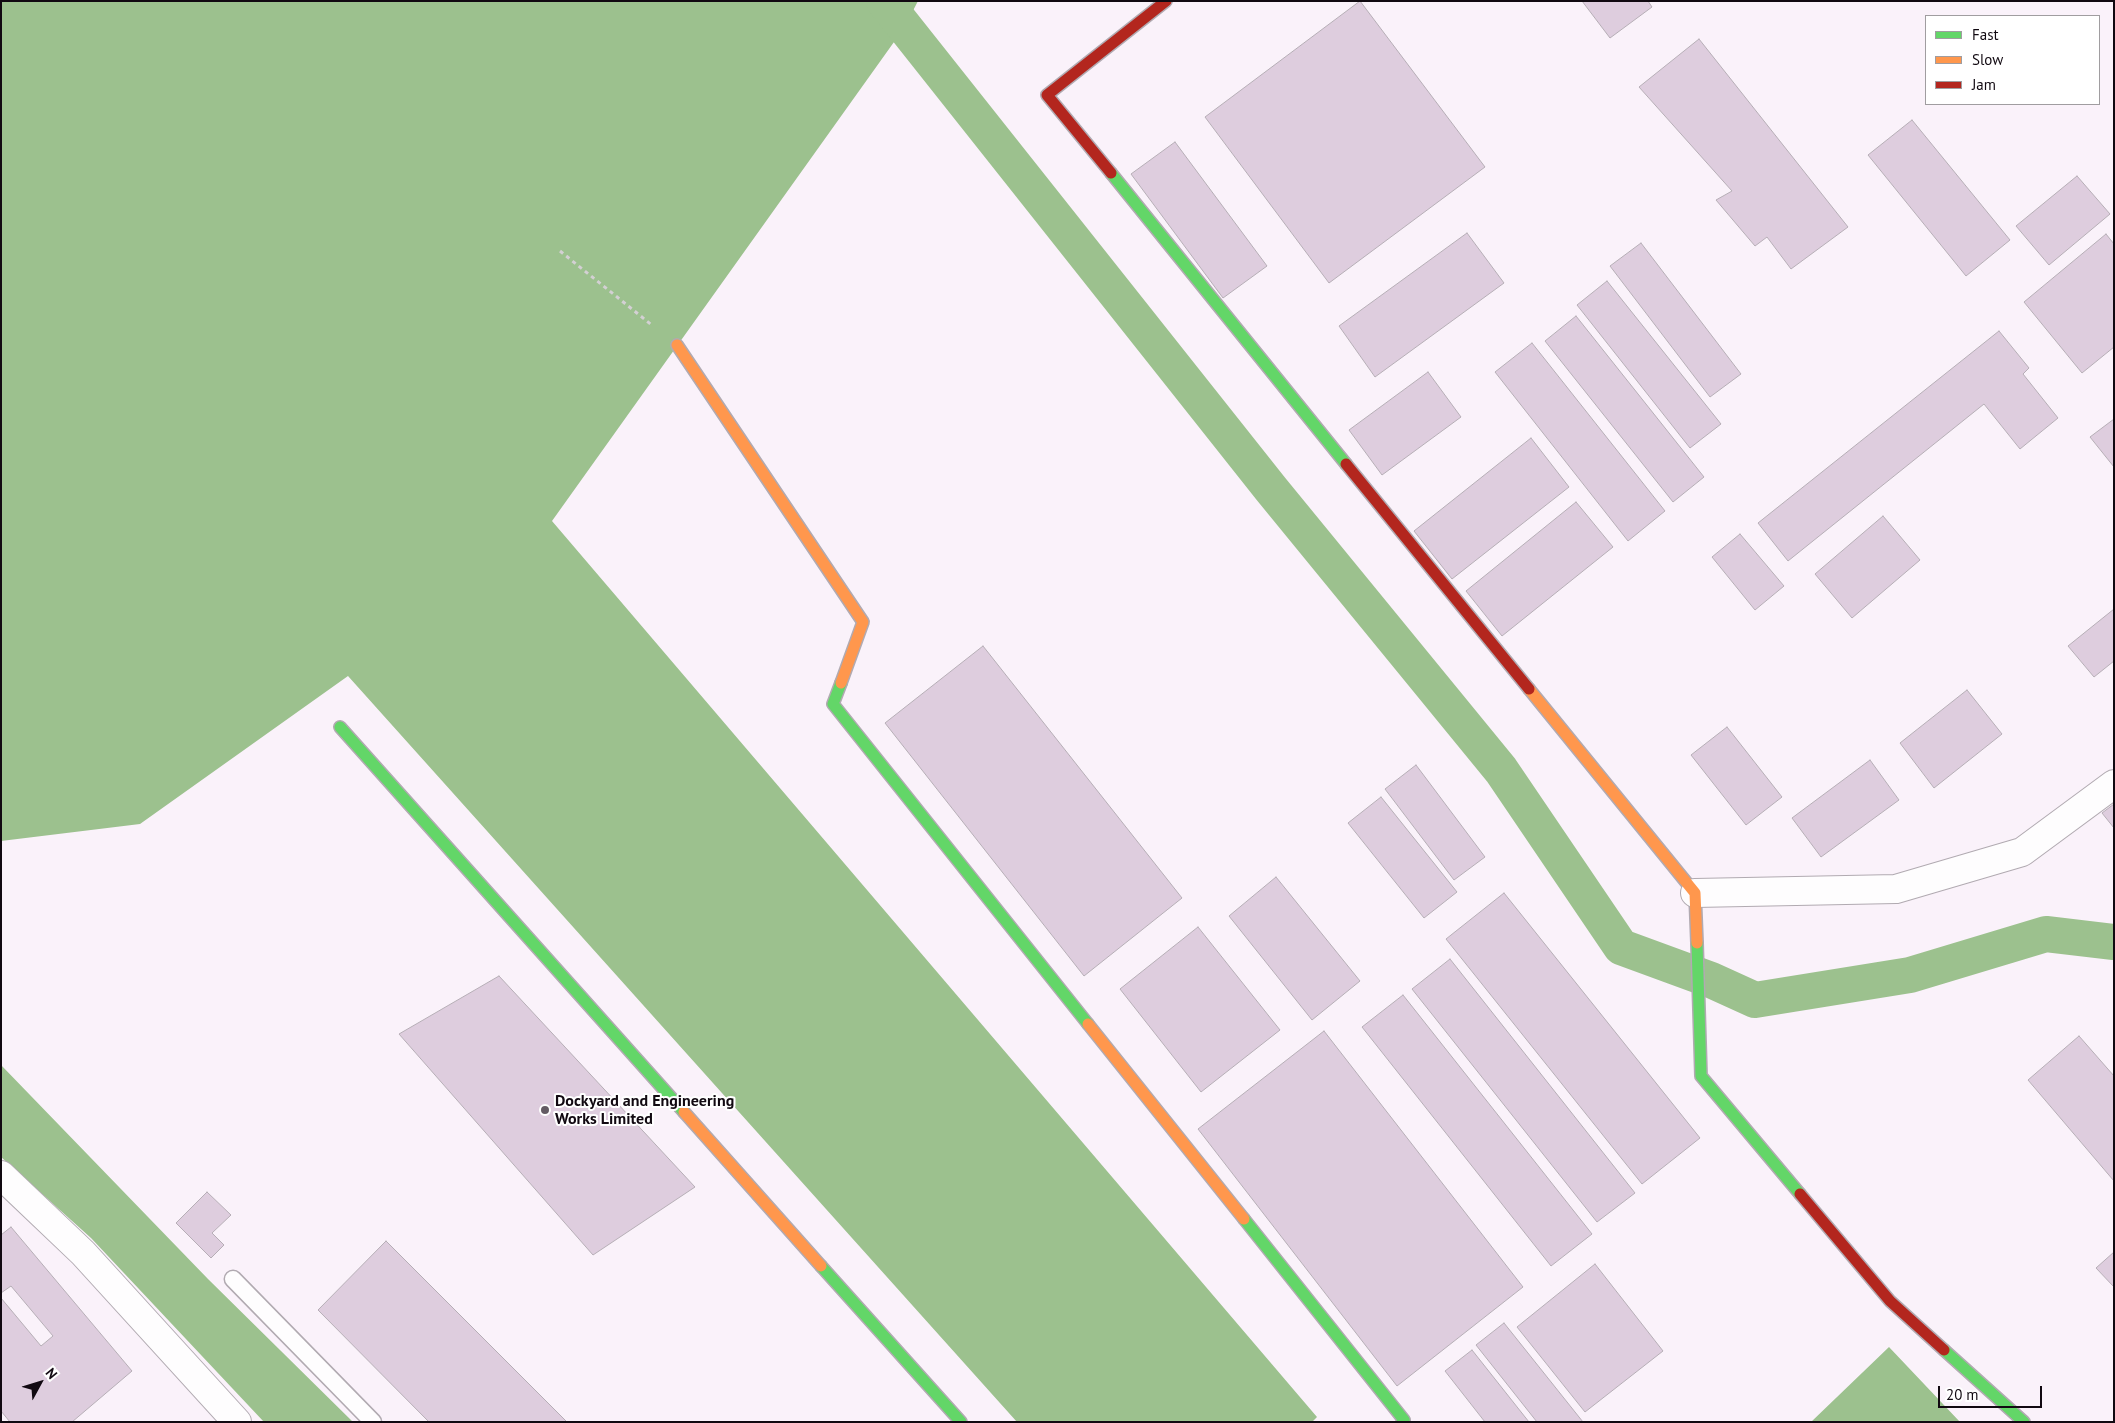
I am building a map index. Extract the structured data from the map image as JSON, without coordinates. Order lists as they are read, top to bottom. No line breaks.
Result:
{"places":["Dockyard and Engineering Works Limited"],"legend":["Fast","Slow","Jam"],"scale_bar":"20 m","north":"top right"}
